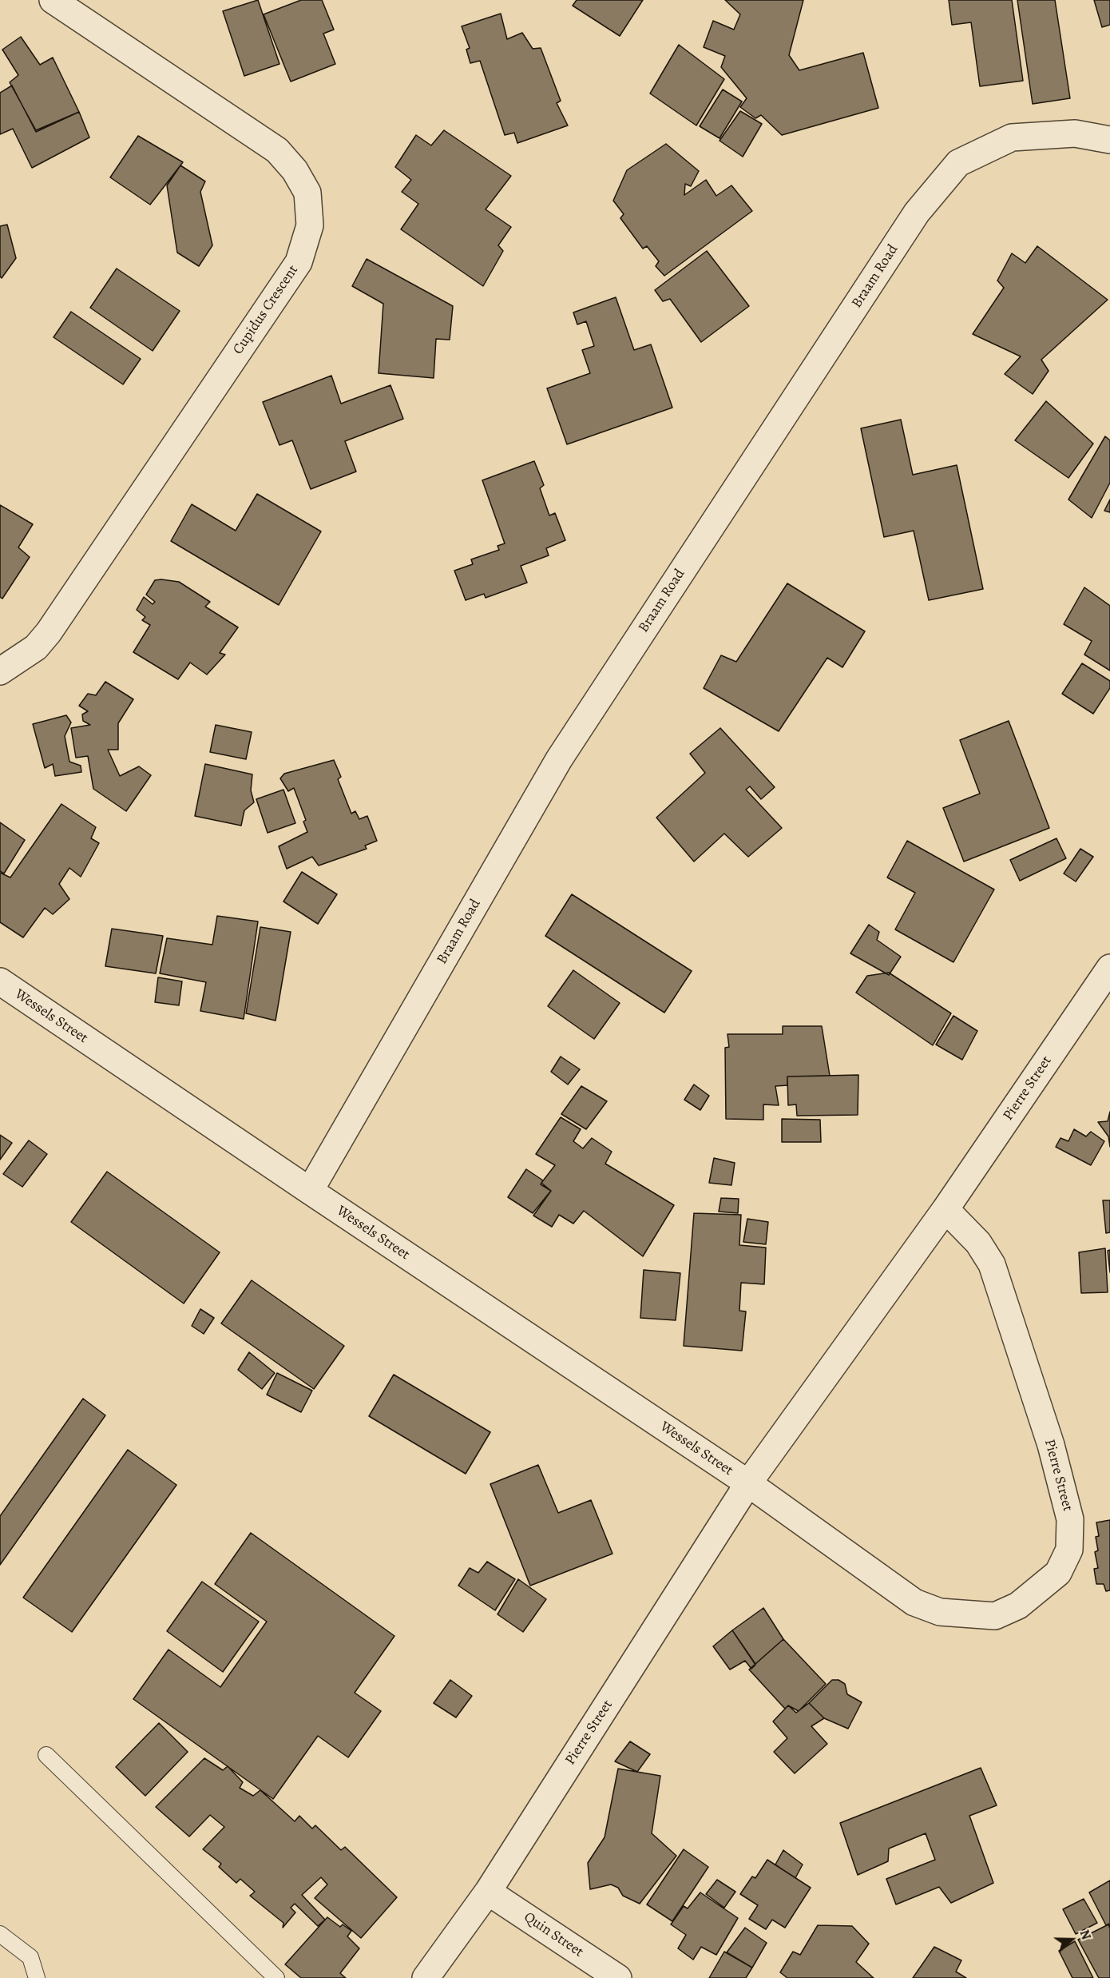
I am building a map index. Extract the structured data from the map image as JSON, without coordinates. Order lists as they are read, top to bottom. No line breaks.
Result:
{"streets":{"street":["Braam Road","Cupidus Crescent","Wessels Street","Pierre Street","Quin Street"]},"crossings":[["Braam Road","Wessels Street"],["Wessels Street","Pierre Street"],["Pierre Street","Quin Street"]],"north":"right"}
